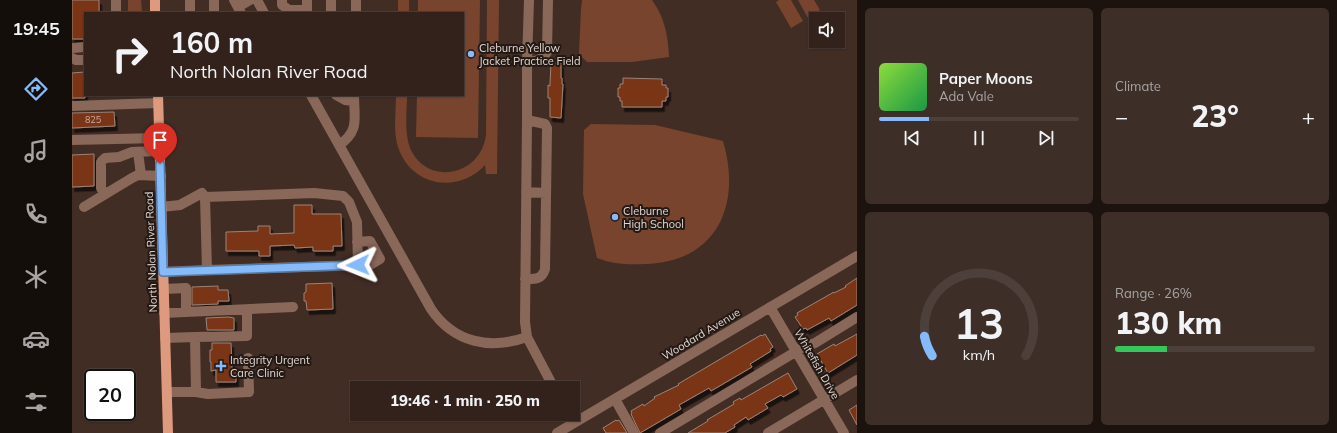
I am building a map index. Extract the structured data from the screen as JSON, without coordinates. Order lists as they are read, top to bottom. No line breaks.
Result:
{"streets":{"main road":["North Nolan River Road"],"street":["Woodard Avenue","Whitefish Drive"]},"crossings":[["Woodard Avenue","Whitefish Drive"]],"places":{"other":["Cleburne Yellow Jacket Practice Field","Cleburne High School"],"health":["Integrity Urgent Care Clinic"]},"house_numbers":["825"],"page":{"tabs":"19:45","tile":["Climate",["Range · 26%","130 km"]],"turn":["160 m","North Nolan River Road"],"song":["Paper Moons","Ada Vale"],"heat":["−","23°","+"],"limit":"20","trip":"19:46 · 1 min · 250 m","gauge":["13","km/h"]}}
